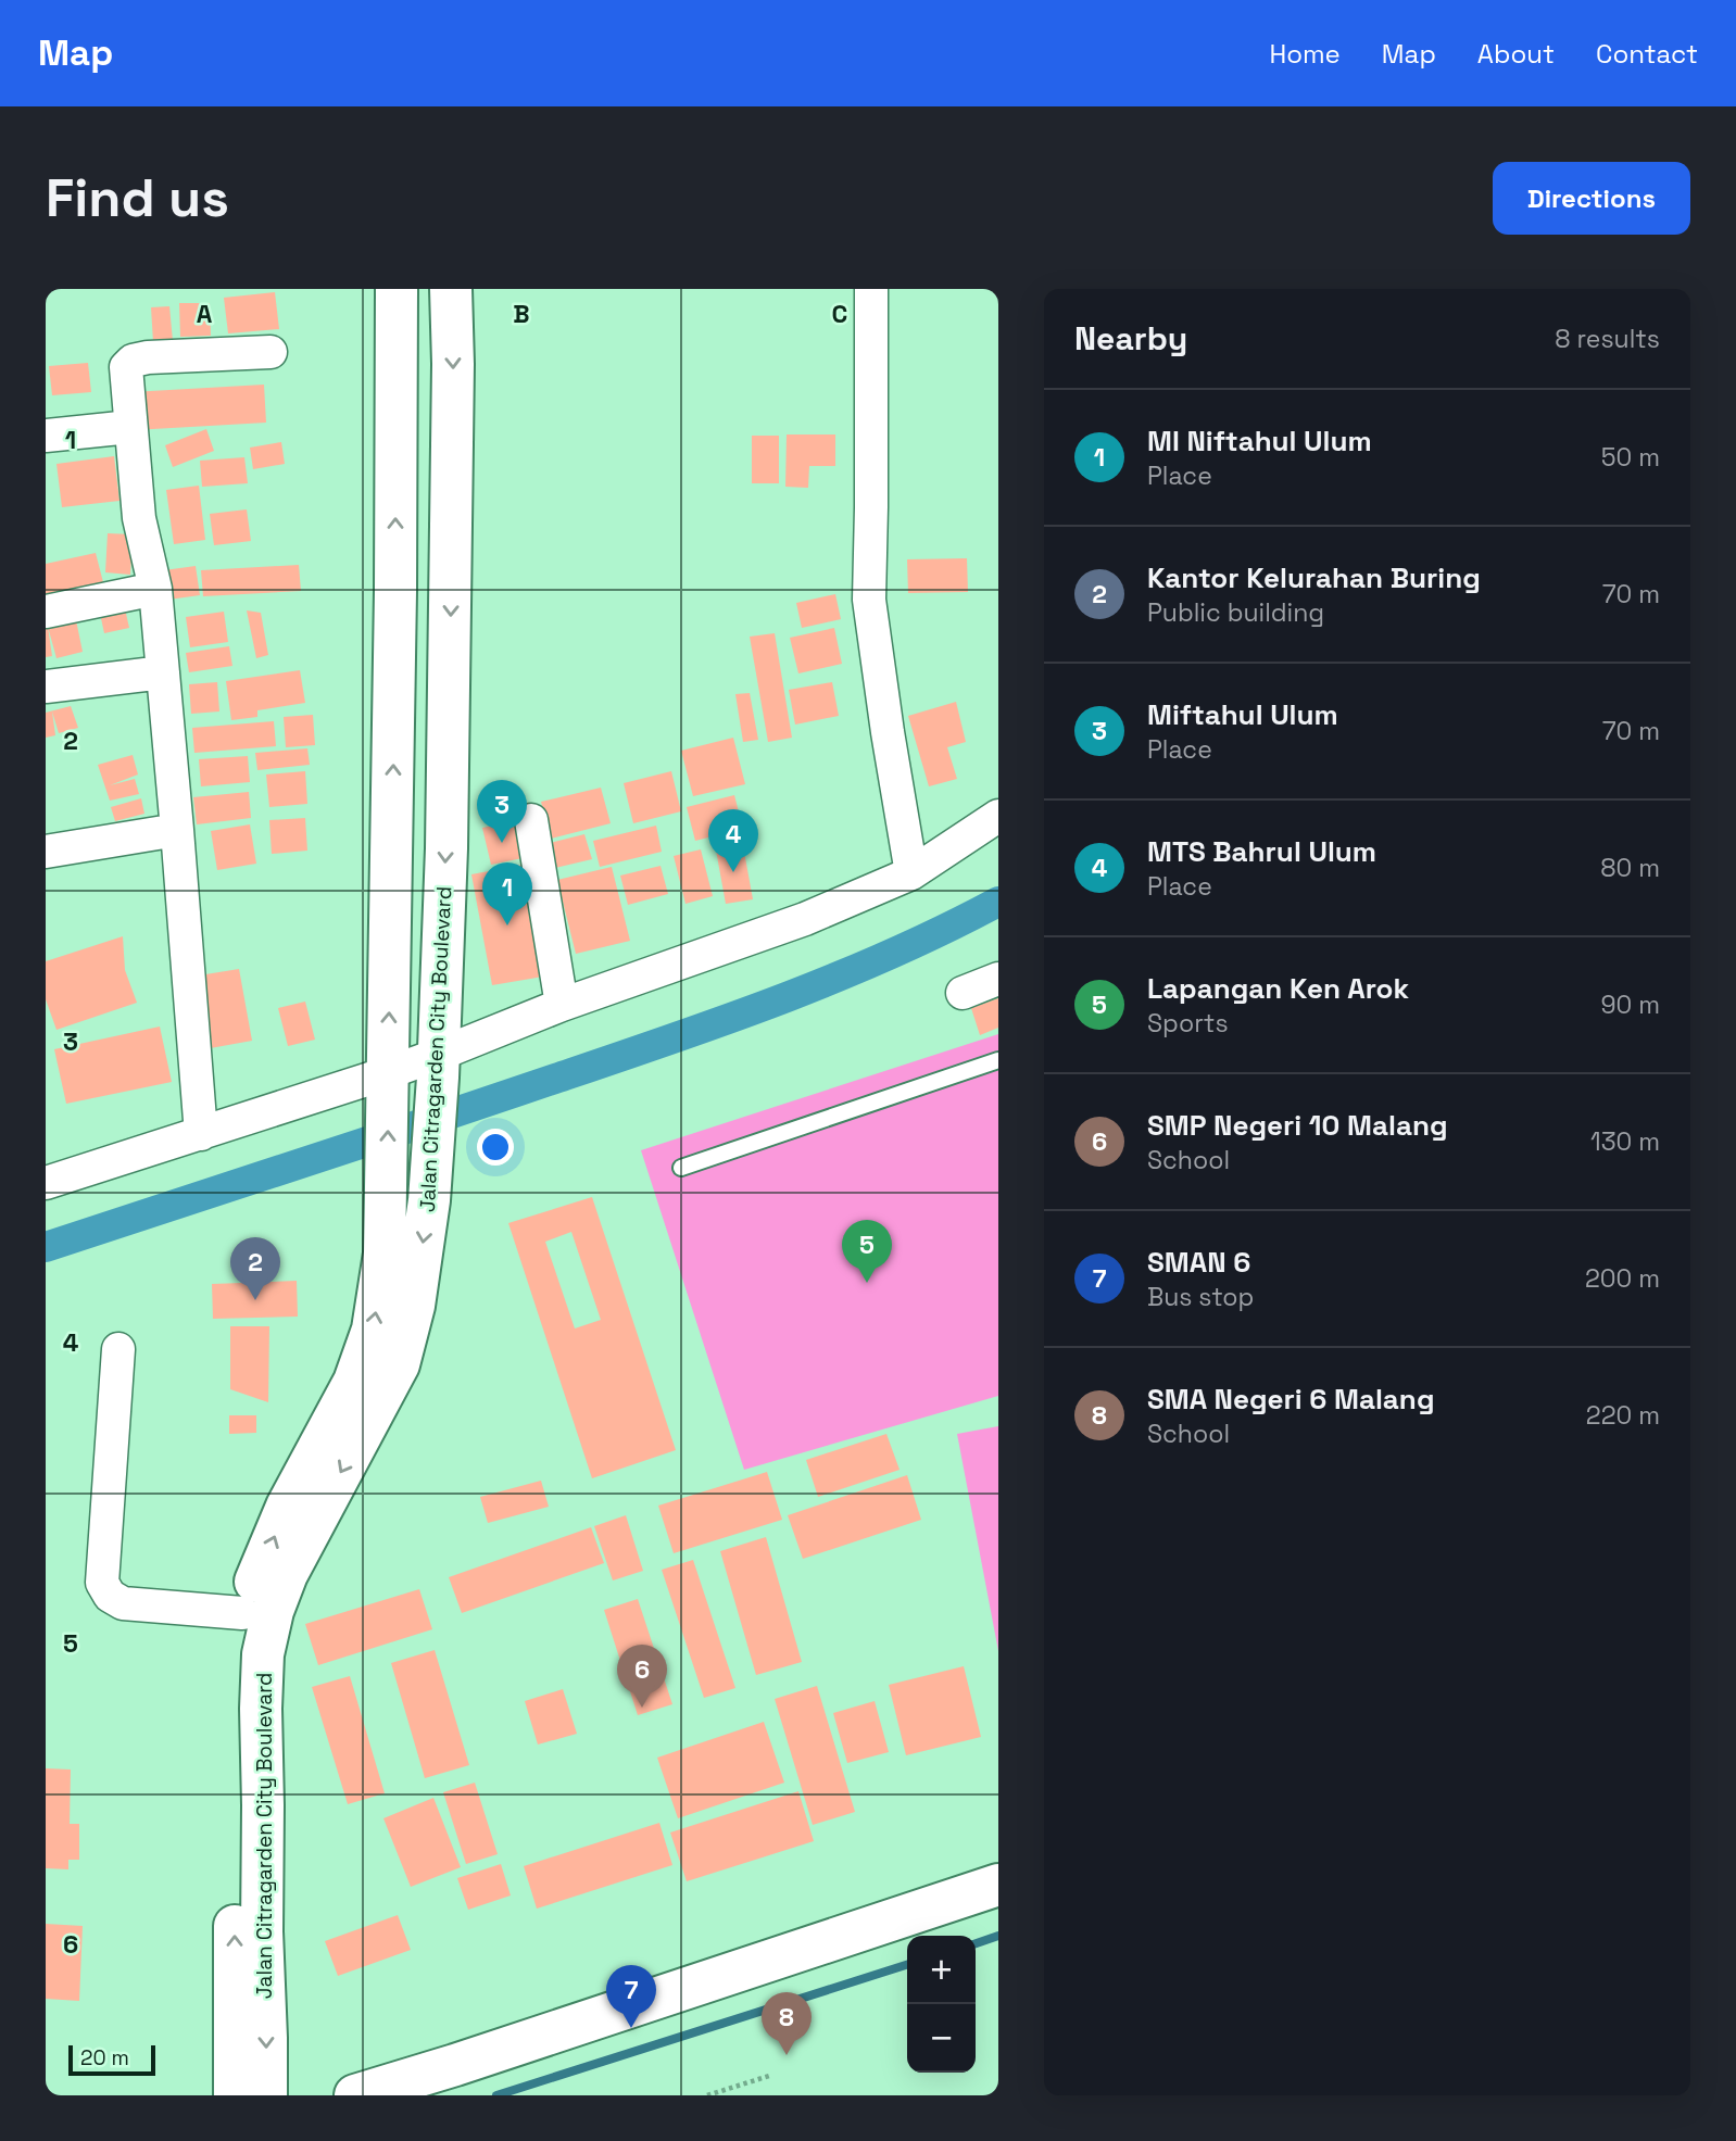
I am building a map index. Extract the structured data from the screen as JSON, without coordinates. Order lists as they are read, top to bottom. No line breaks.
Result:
{"streets":{"main road":["Jalan Citragarden City Boulevard"]},"scale_bar":"20 m","page":{"header":"Map","nav":["Home","Map","About","Contact"],"buttons":"Directions","title":"Find us","heading":["Nearby","8 results"],"list":[{"mark":"1","name":"MI Niftahul Ulum","note":"Place","value":"50 m"},{"mark":"2","name":"Kantor Kelurahan Buring","note":"Public building","value":"70 m"},{"mark":"3","name":"Miftahul Ulum","note":"Place","value":"70 m"},{"mark":"4","name":"MTS Bahrul Ulum","note":"Place","value":"80 m"},{"mark":"5","name":"Lapangan Ken Arok","note":"Sports","value":"90 m"},{"mark":"6","name":"SMP Negeri 10 Malang","note":"School","value":"130 m"},{"mark":"7","name":"SMAN 6","note":"Bus stop","value":"200 m"},{"mark":"8","name":"SMA Negeri 6 Malang","note":"School","value":"220 m"}],"pins":["3","4","1","5","2","6","7","8"],"map_buttons":["+","−"],"scale":"20 m"},"grid":{"columns":["A","B","C"],"rows":["1","2","3","4","5","6"]}}
